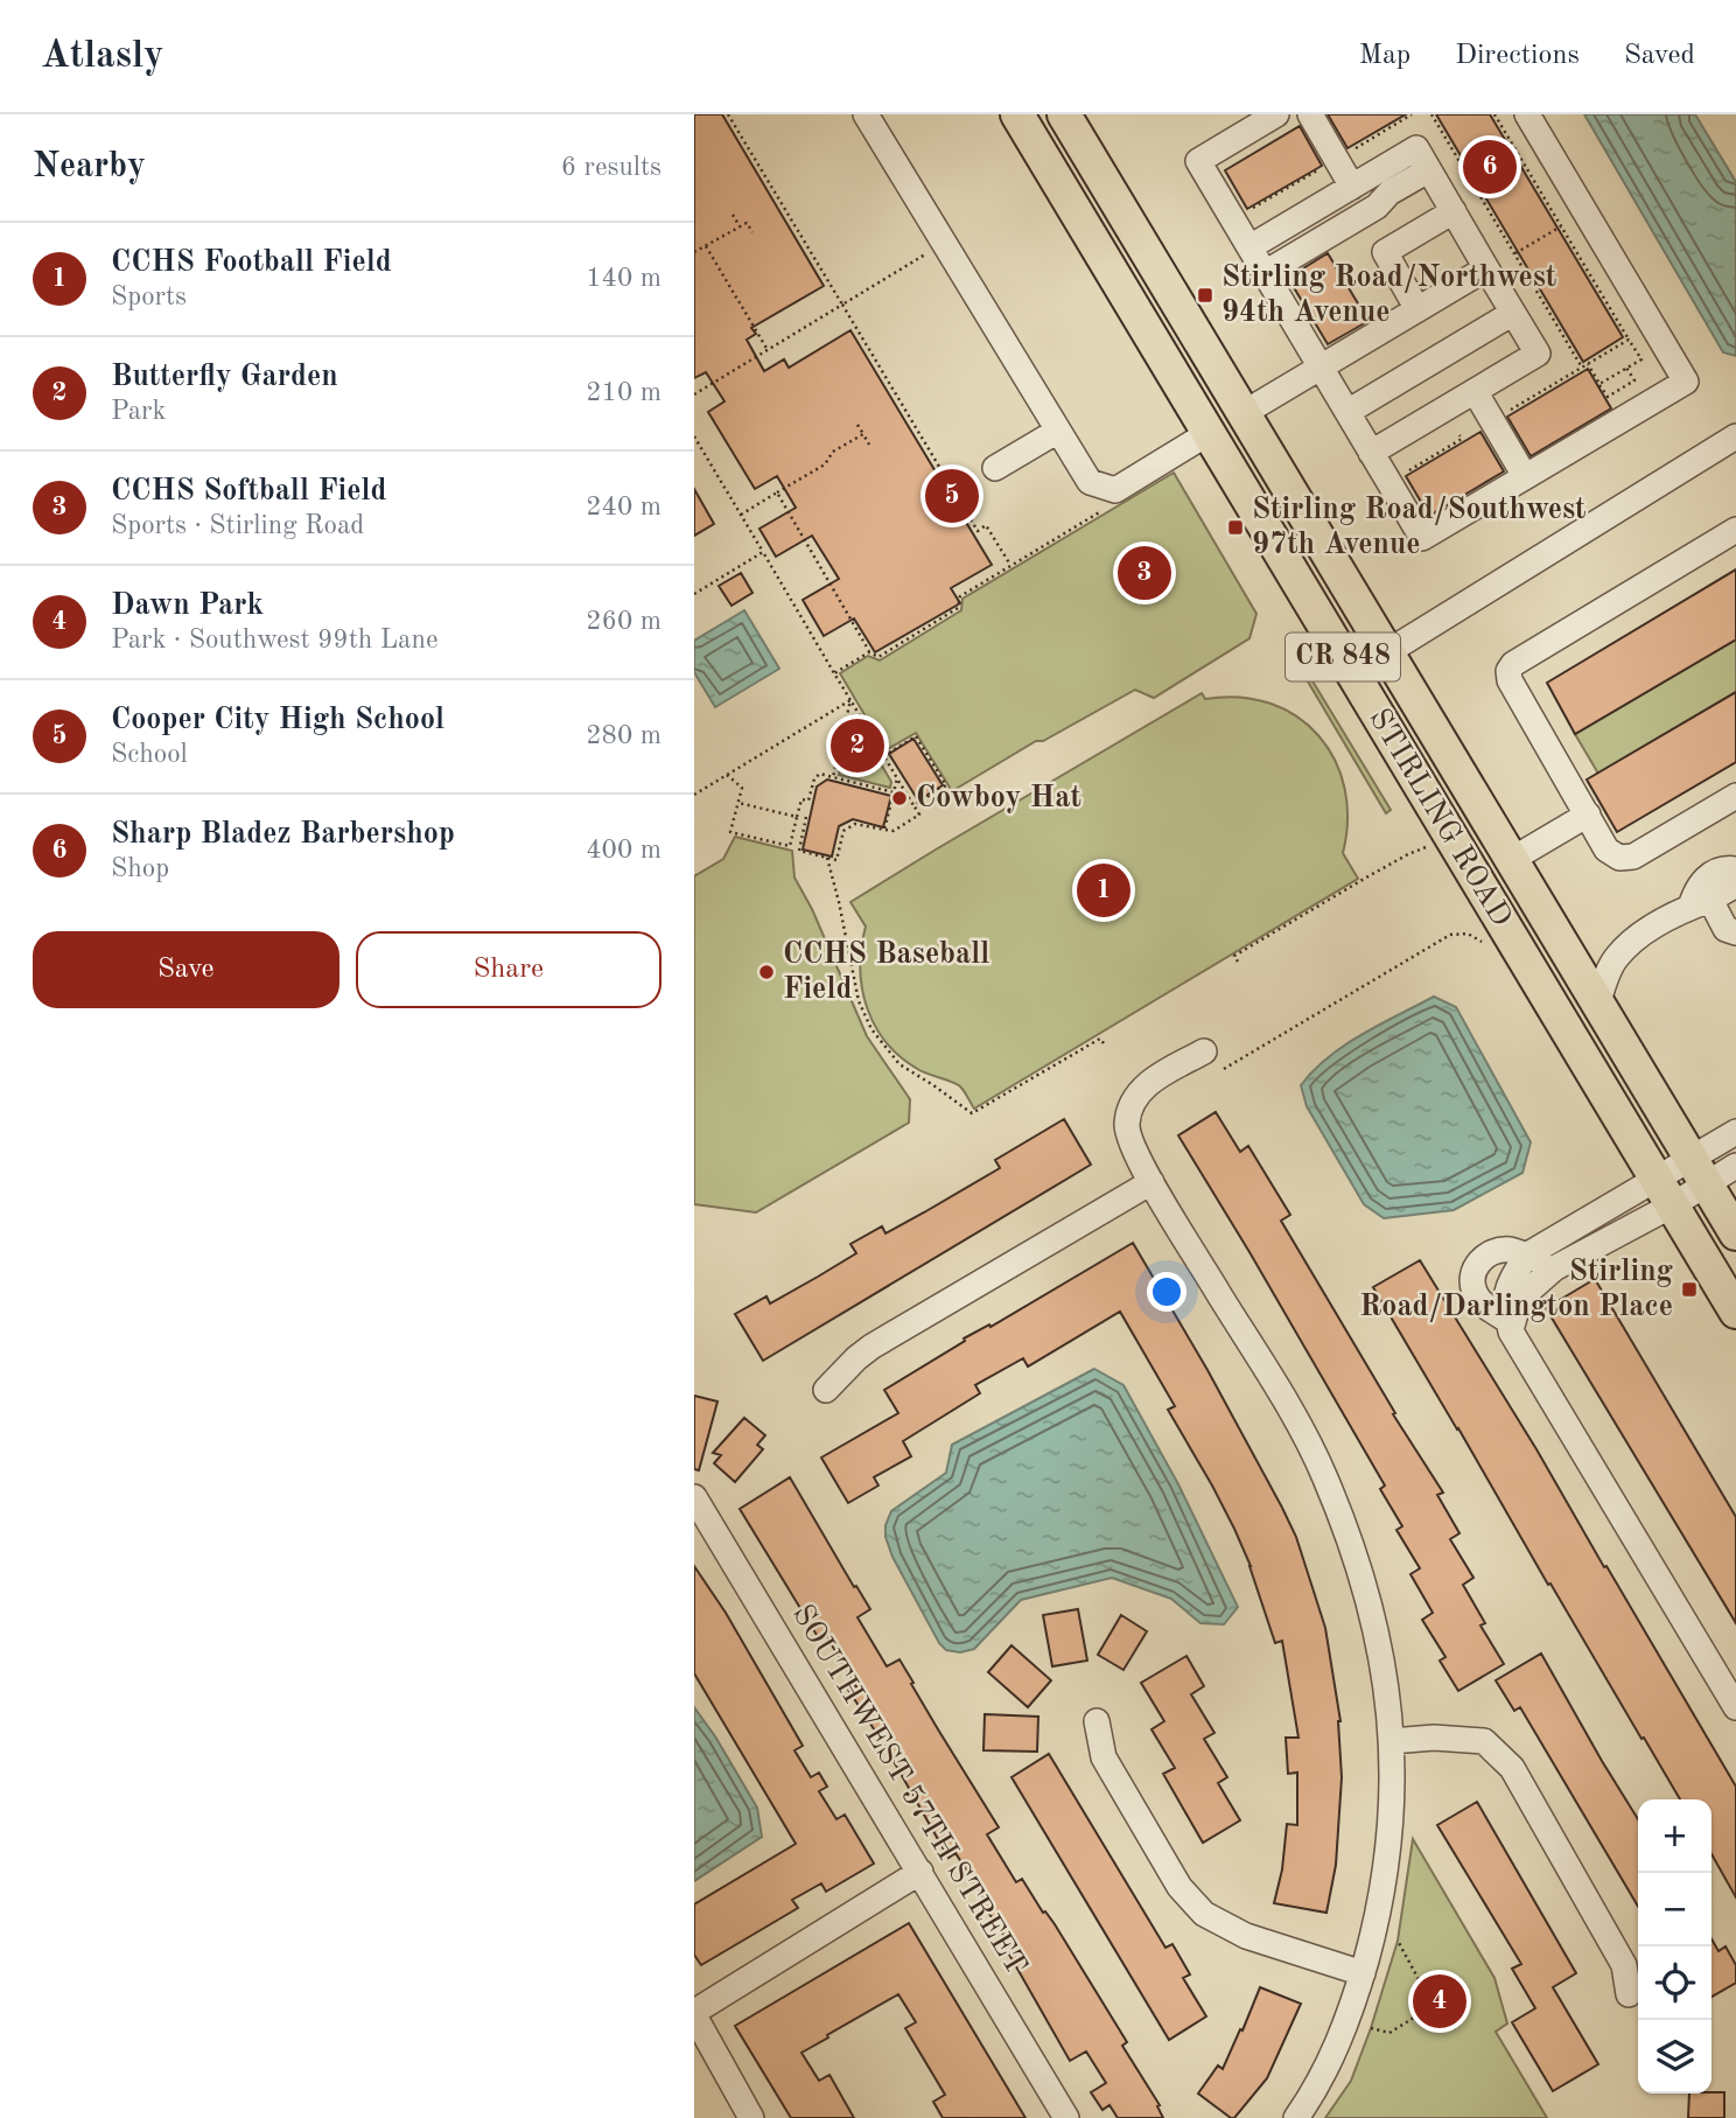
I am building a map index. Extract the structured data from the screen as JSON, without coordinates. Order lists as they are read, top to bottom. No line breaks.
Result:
{"streets":{"main road":["CR 848","STIRLING ROAD"],"street":["SOUTHWEST 57TH STREET"]},"places":{"transit":["Stirling Road/Northwest 94th Avenue","Stirling Road/Southwest 97th Avenue","Stirling Road/Darlington Place"],"other":["Cowboy Hat","CCHS Baseball Field"]},"page":{"header":"Atlasly","nav":["Map","Directions","Saved"],"heading":["Nearby","6 results"],"pins":["6","5","3","2","1","4"],"list":[{"mark":"1","name":"CCHS Football Field","note":"Sports","value":"140 m"},{"mark":"2","name":"Butterfly Garden","note":"Park","value":"210 m"},{"mark":"3","name":"CCHS Softball Field","note":"Sports · Stirling Road","value":"240 m"},{"mark":"4","name":"Dawn Park","note":"Park · Southwest 99th Lane","value":"260 m"},{"mark":"5","name":"Cooper City High School","note":"School","value":"280 m"},{"mark":"6","name":"Sharp Bladez Barbershop","note":"Shop","value":"400 m"}],"buttons":["Save","Share"],"map_buttons":["+","−"]}}
